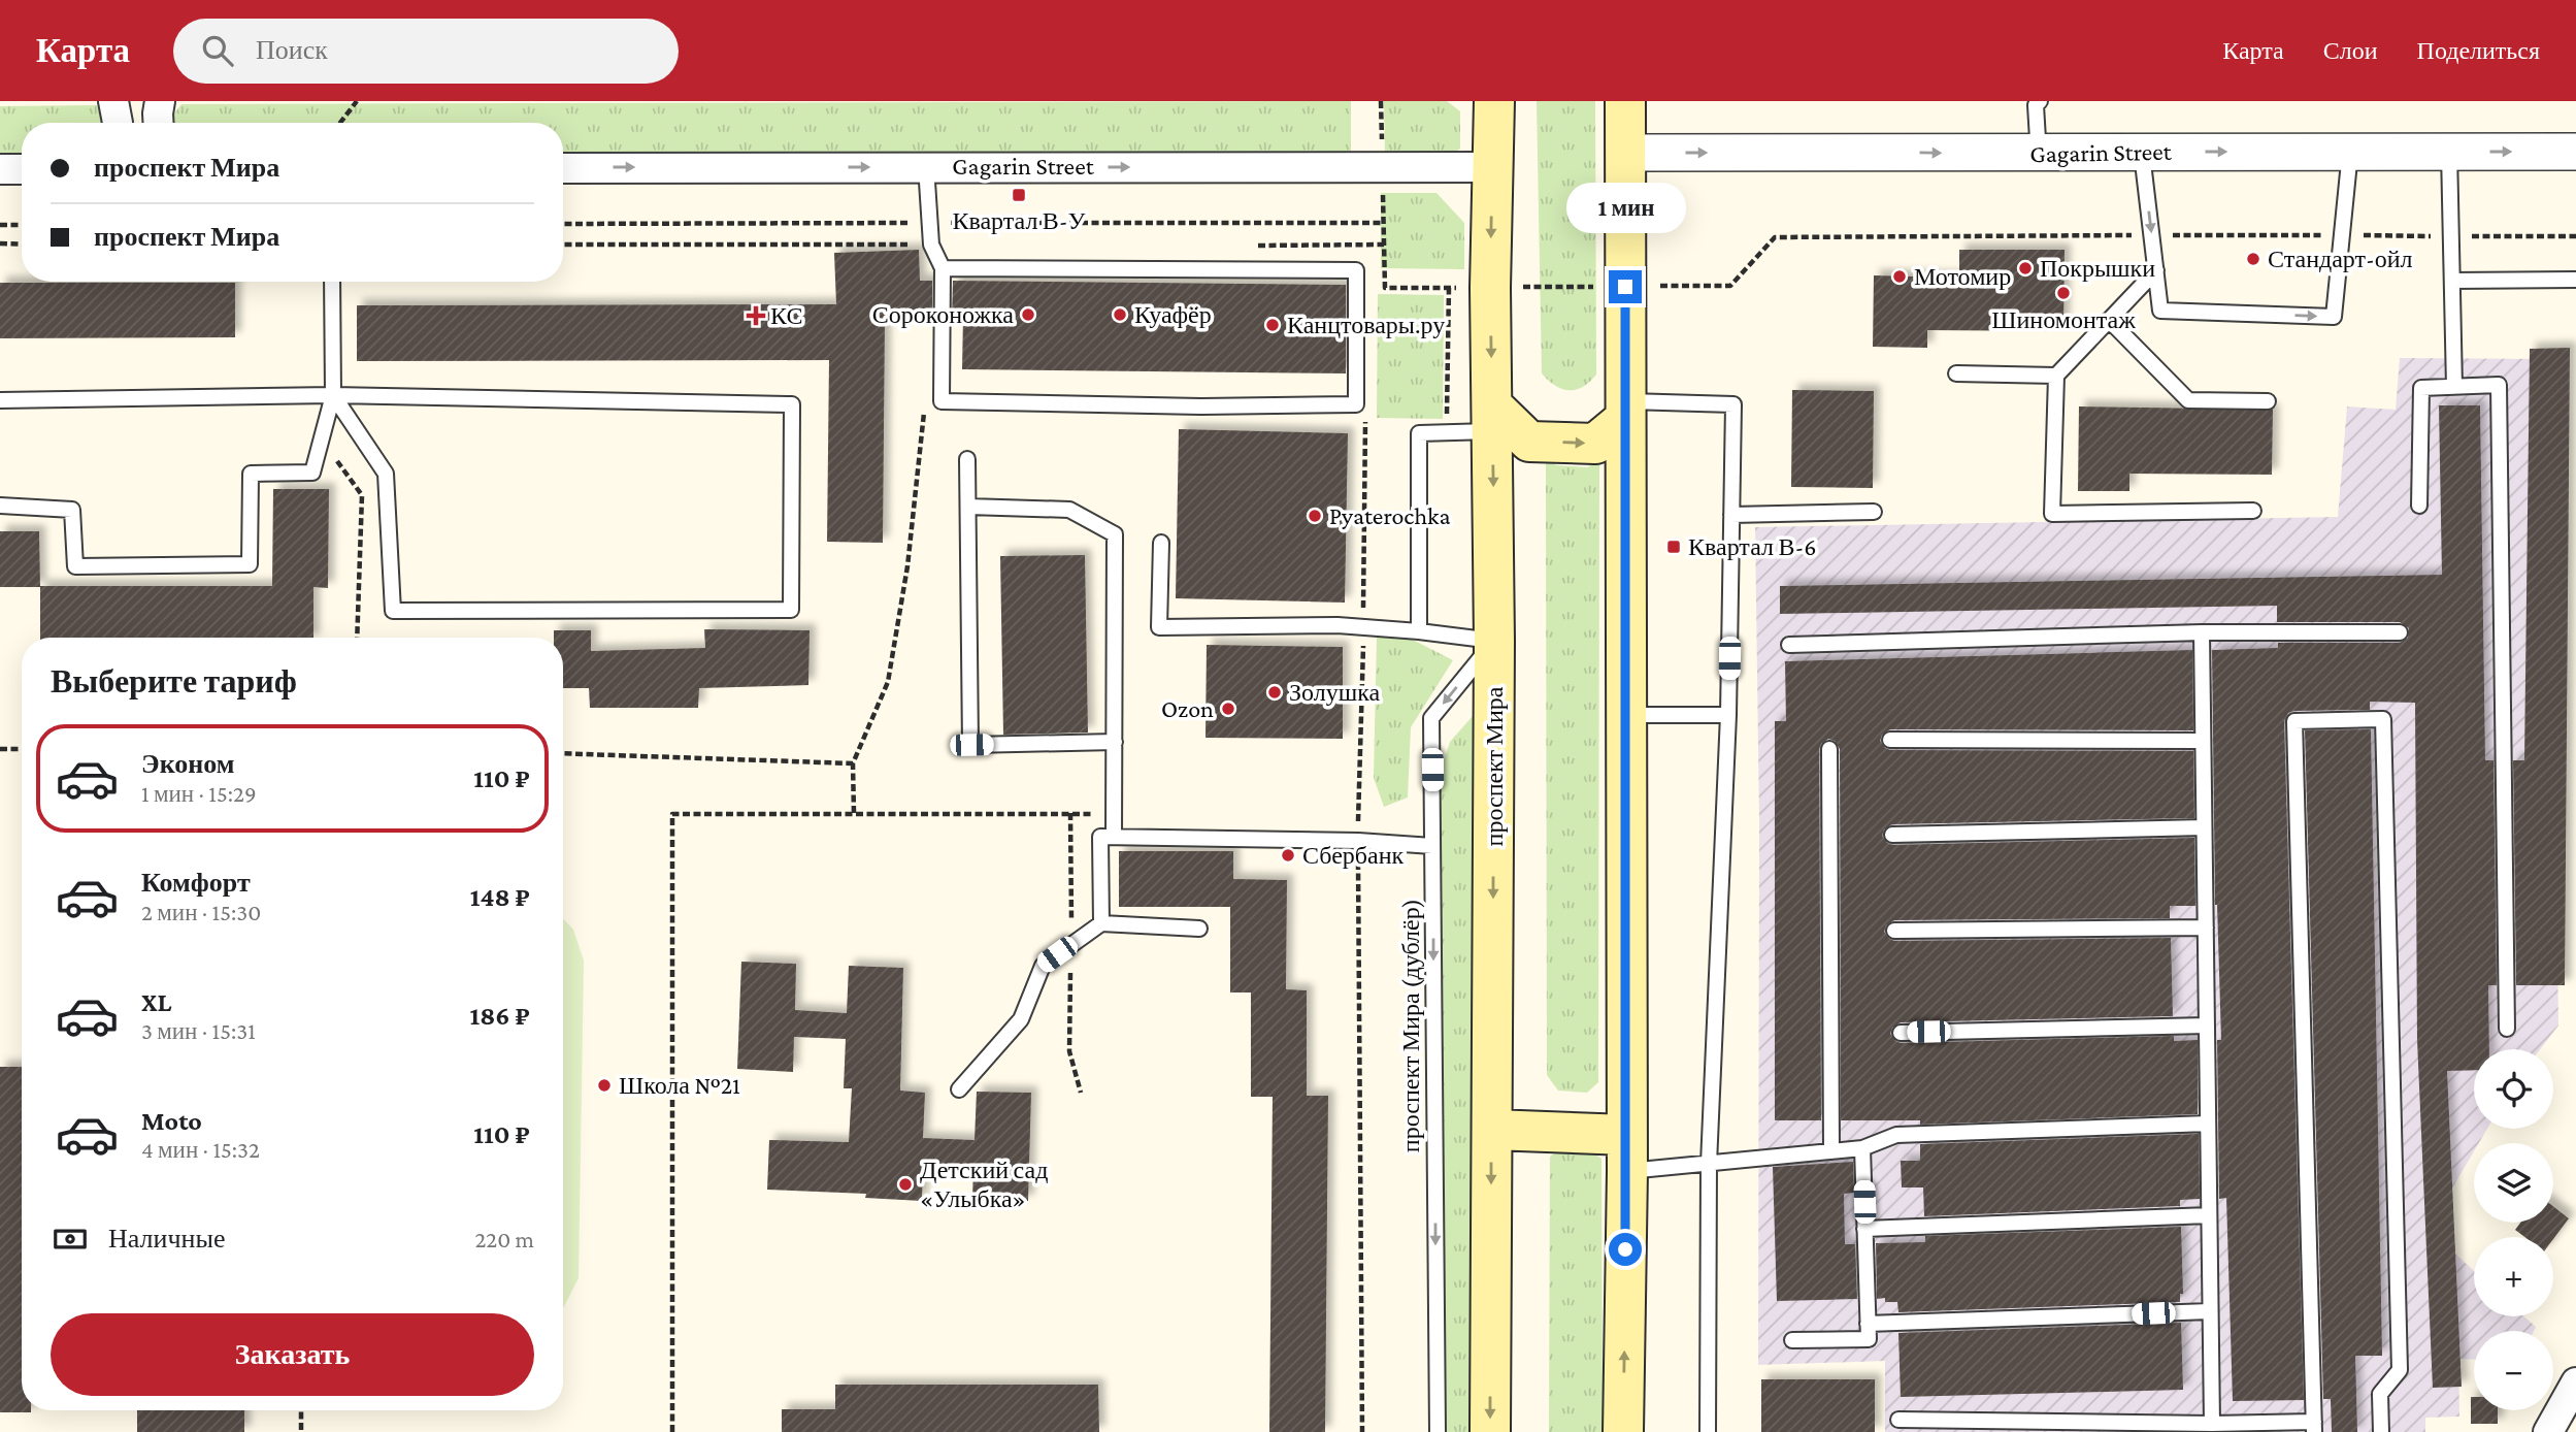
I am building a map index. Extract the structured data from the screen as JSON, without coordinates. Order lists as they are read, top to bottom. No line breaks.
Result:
{"streets":{"main road":["проспект Мира"],"street":["Gagarin Street"],"lane":["проспект Мира (дублёр)"]},"crossings":[["Gagarin Street","проспект Мира"],["проспект Мира","проспект Мира (дублёр)"]],"one_way":["Gagarin Street","проспект Мира (дублёр)"],"places":{"transit":["Квартал В-У","Квартал В-6"],"other":["Стандарт-ойл","Покрышки","Мотомир","Шиномонтаж","Сороконожка","Куафёр","Канцтовары.ру","Pyaterochka","Золушка","Ozon","Сбербанк","Школа №21","Детский сад «Улыбка»"],"health":["КС"]},"page":{"header":"Карта","search":"Поиск","nav":["Карта","Слои","Поделиться"],"banner":["проспект Мира","проспект Мира"],"bubble":"1 мин","heading":"Выберите тариф","list":[{"name":"Эконом","note":"1 мин · 15:29","value":"110 ₽"},{"name":"Комфорт","note":"2 мин · 15:30","value":"148 ₽"},{"name":"XL","note":"3 мин · 15:31","value":"186 ₽"},{"name":"Moto","note":"4 мин · 15:32","value":"110 ₽"}],"map_buttons":["+","−"],"pay":["Наличные","220 m"],"buttons":"Заказать"}}
